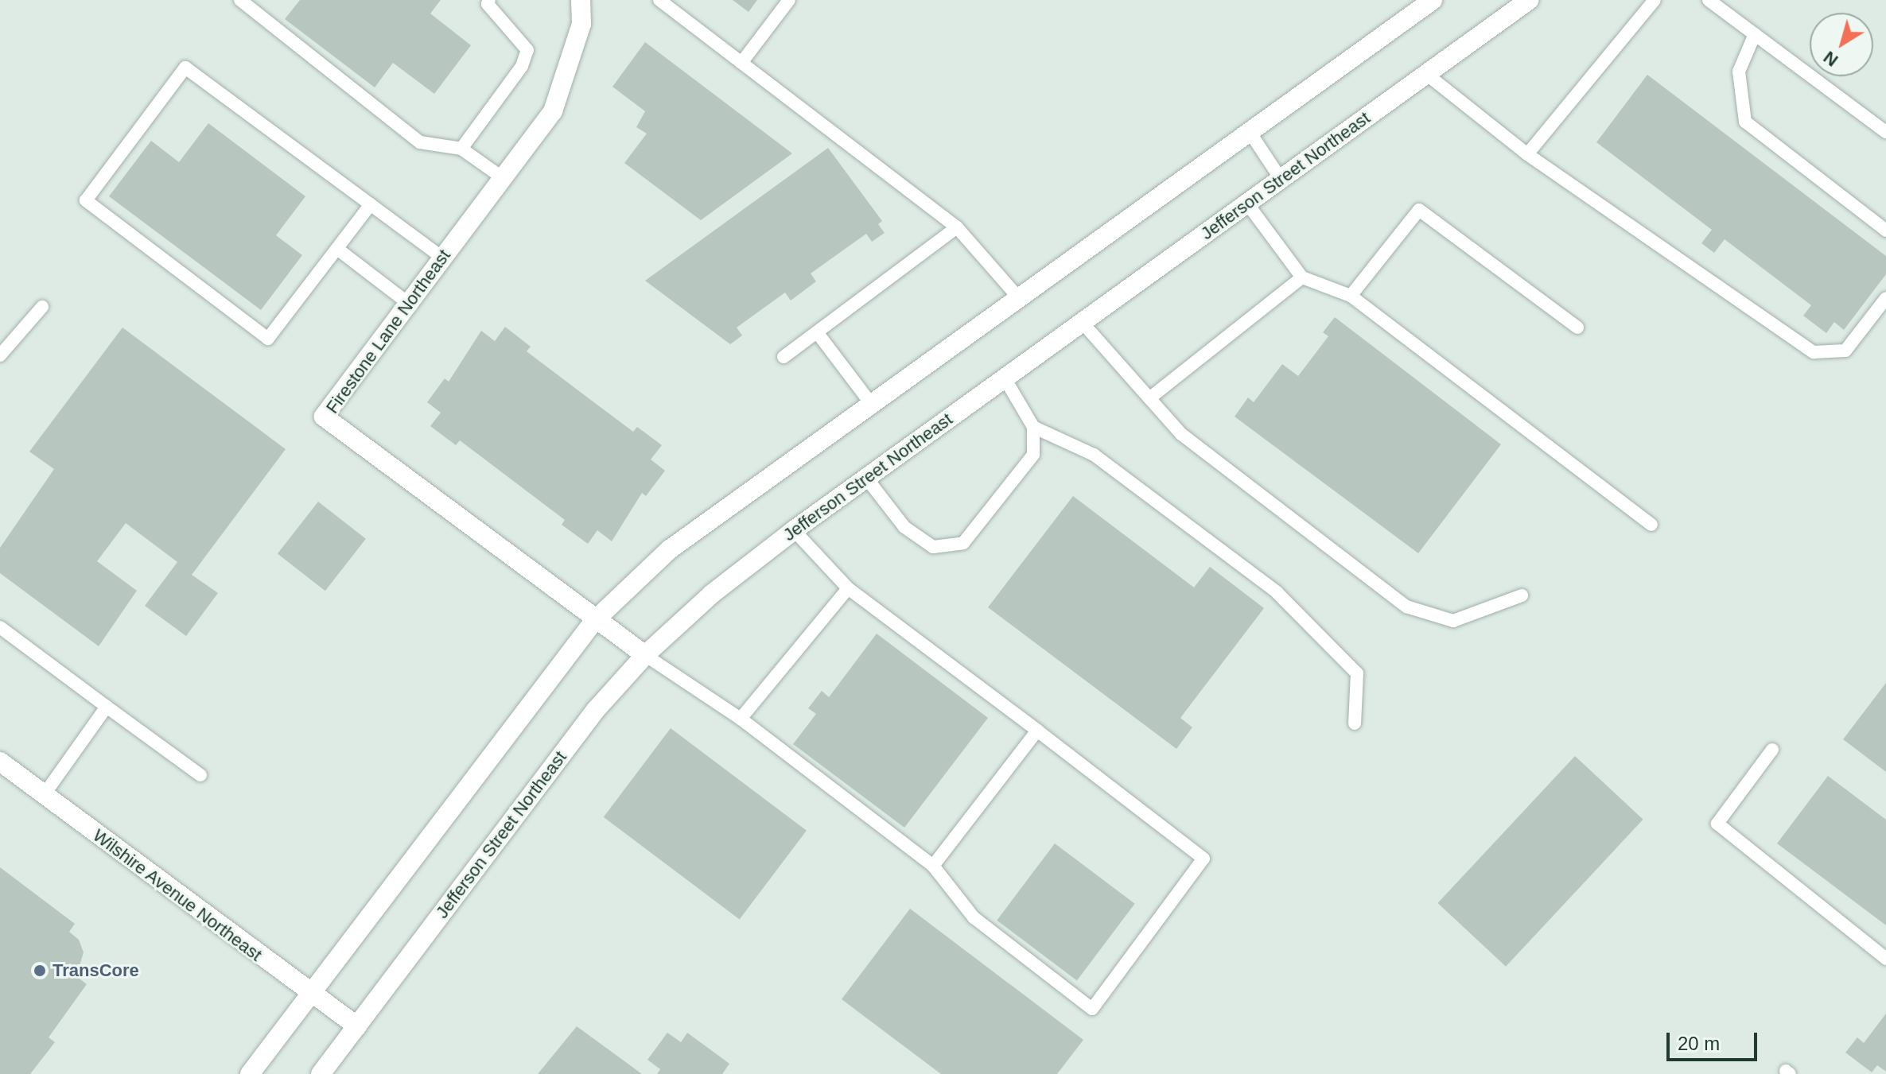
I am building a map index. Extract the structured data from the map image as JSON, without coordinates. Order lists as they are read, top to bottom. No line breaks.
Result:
{"streets":{"main road":["Jefferson Street Northeast","Firestone Lane Northeast","Wilshire Avenue Northeast"]},"crossings":[["Jefferson Street Northeast","Firestone Lane Northeast"],["Jefferson Street Northeast","Wilshire Avenue Northeast"]],"places":["TransCore"],"scale_bar":"20 m","north":"bottom left"}
